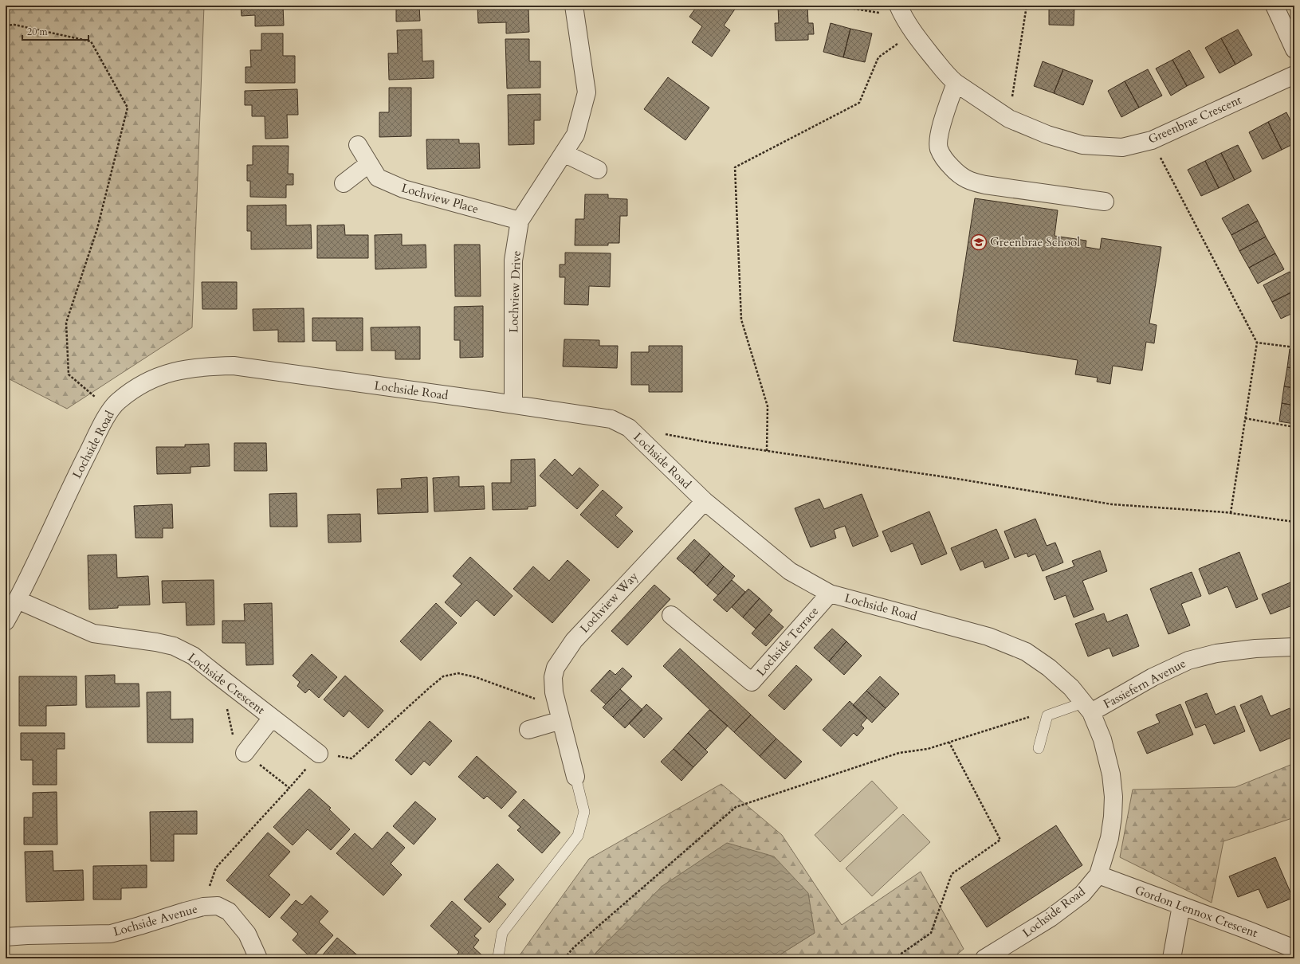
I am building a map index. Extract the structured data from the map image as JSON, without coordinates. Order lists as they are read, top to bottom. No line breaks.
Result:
{"streets":{"street":["Greenbrae Crescent","Lochview Place","Lochview Drive","Lochside Road","Lochview Way","Lochside Terrace","Lochside Crescent","Fassiefern Avenue","Gordon Lennox Crescent","Lochside Avenue"]},"crossings":[["Lochview Place","Lochview Drive"],["Lochview Drive","Lochside Road"],["Lochside Road","Lochview Way"],["Lochside Road","Lochside Terrace"],["Lochside Road","Lochside Crescent"],["Lochside Road","Fassiefern Avenue"],["Lochside Road","Gordon Lennox Crescent"]],"places":{"school or university":["Greenbrae School"]},"scale_bar":"20 m"}
